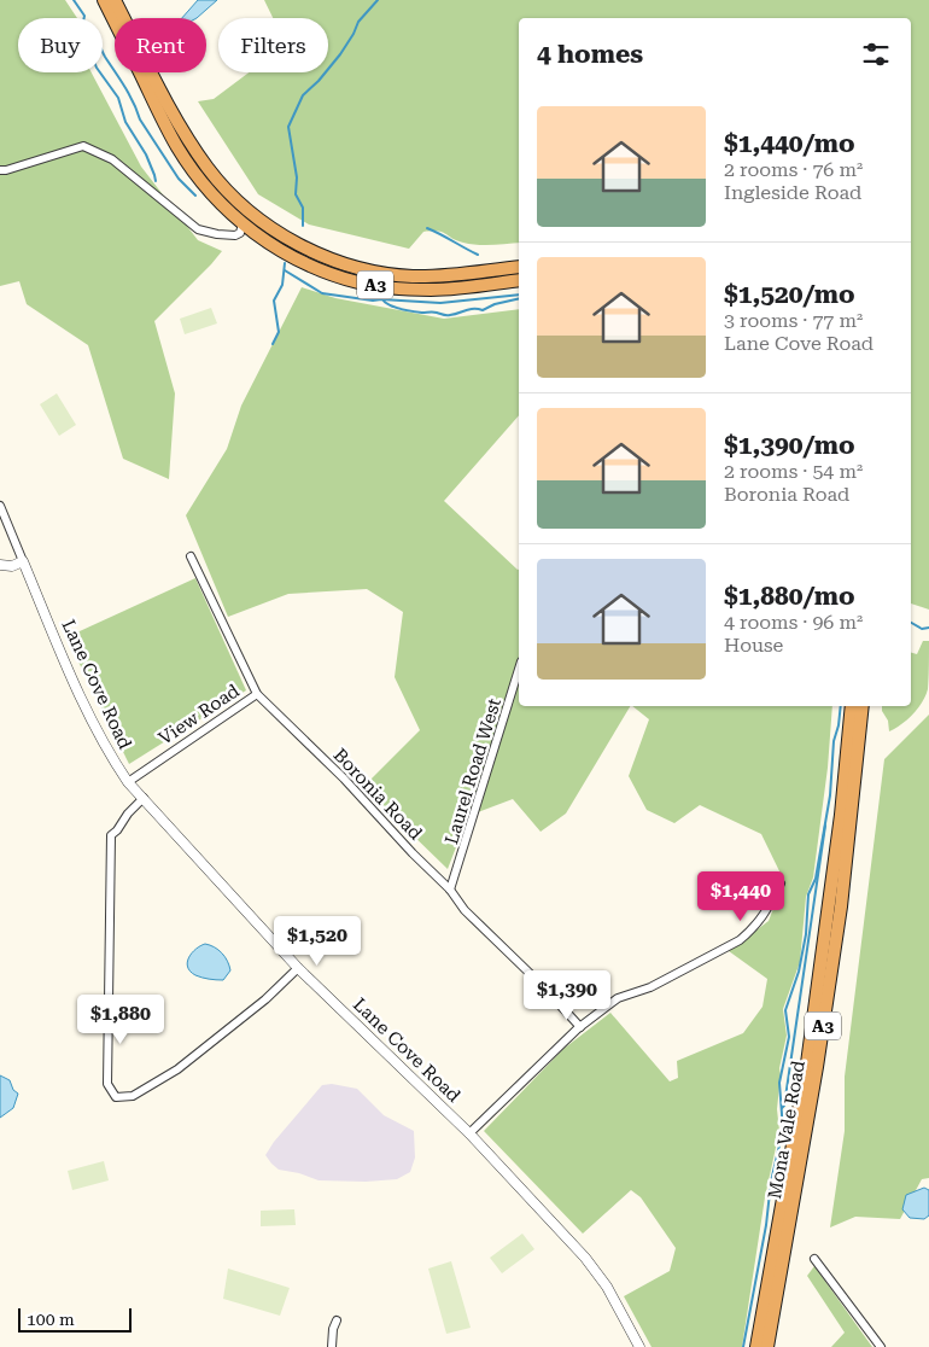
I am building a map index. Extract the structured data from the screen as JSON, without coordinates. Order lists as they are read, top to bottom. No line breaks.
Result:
{"streets":{"highway":["A3","Mona Vale Road"],"street":["Lane Cove Road","View Road","Laurel Road West","Boronia Road"]},"crossings":[["Lane Cove Road","View Road"],["View Road","Boronia Road"],["Laurel Road West","Boronia Road"]],"scale_bar":"100 m","page":{"chip":["Buy","Rent","Filters"],"heading":"4 homes","list":[{"name":"$1,440/mo","note":"2 rooms · 76 m² · Ingleside Road"},{"name":"$1,520/mo","note":"3 rooms · 77 m² · Lane Cove Road"},{"name":"$1,390/mo","note":"2 rooms · 54 m² · Boronia Road"},{"name":"$1,880/mo","note":"4 rooms · 96 m² · House"}],"price":["$1,440","$1,520","$1,390","$1,880"],"scale":"100 m"}}
